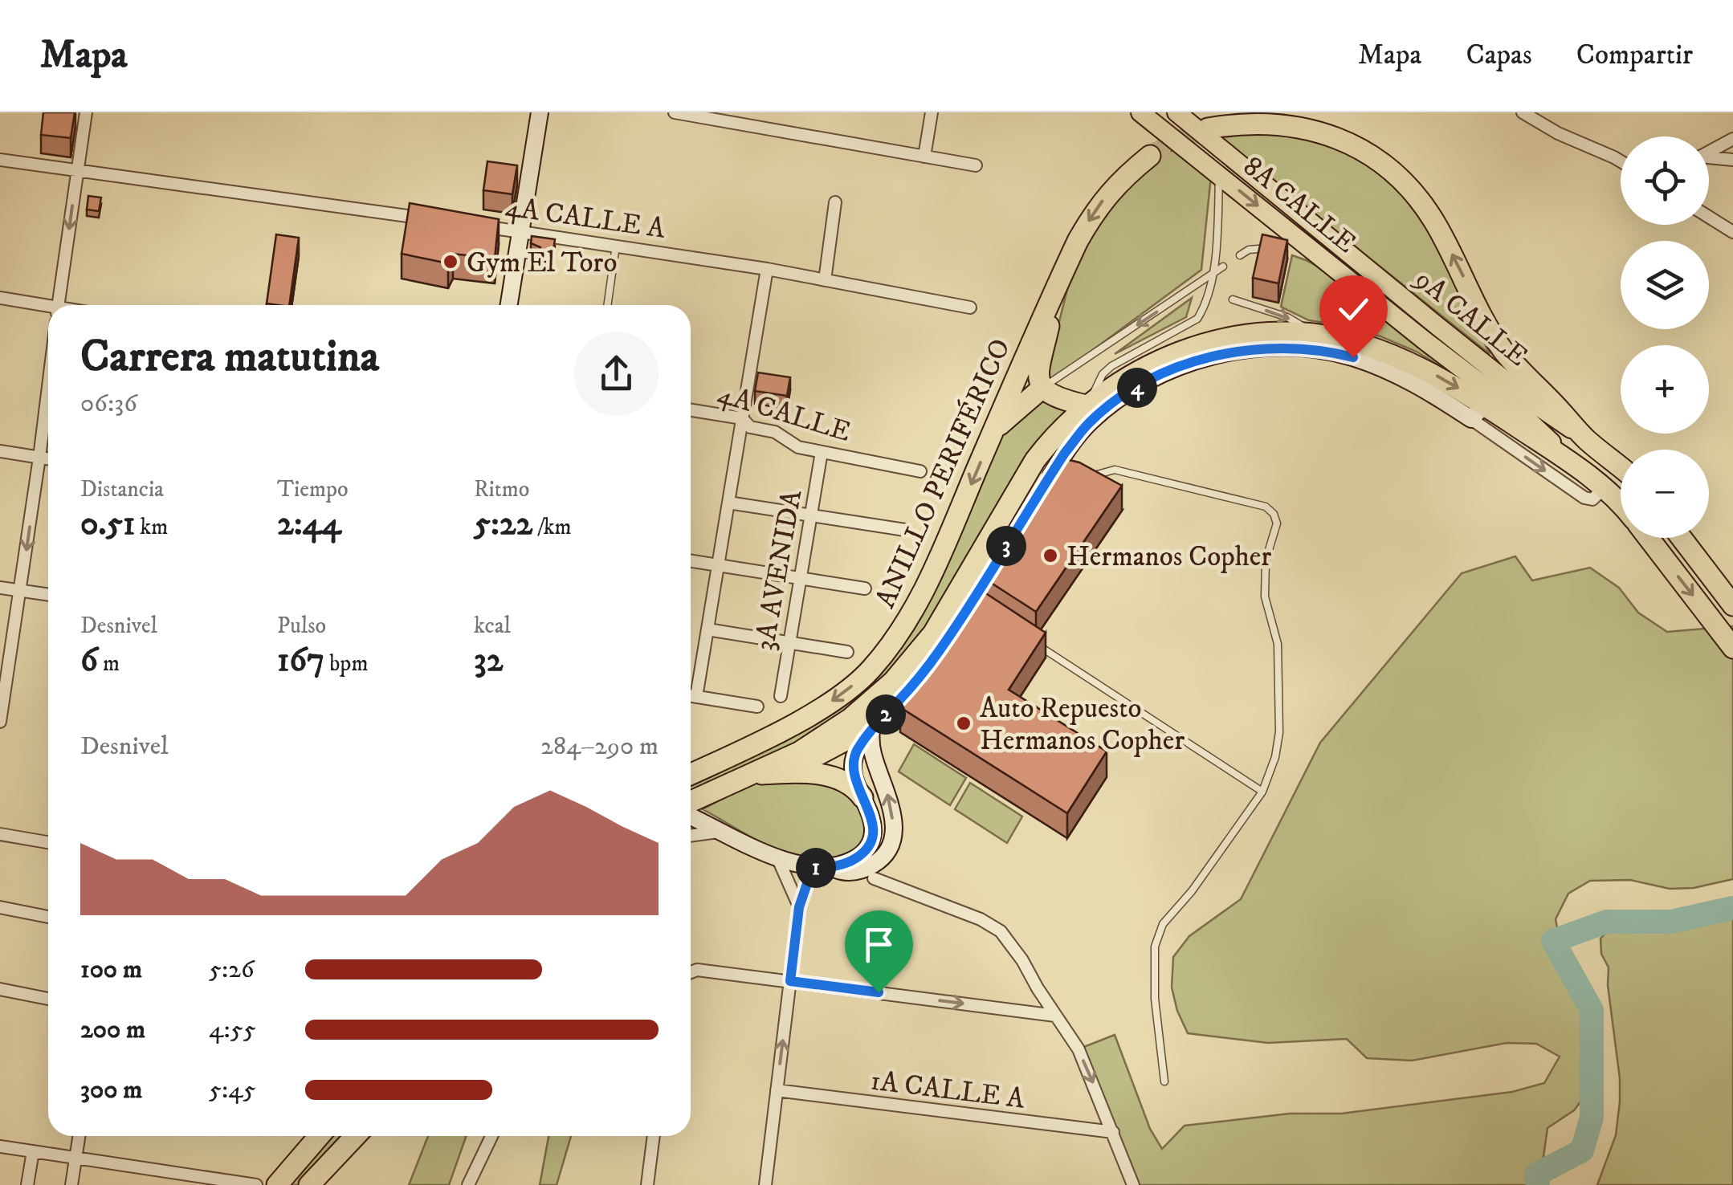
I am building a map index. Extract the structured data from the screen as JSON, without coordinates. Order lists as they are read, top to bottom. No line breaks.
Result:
{"streets":{"highway":["ANILLO PERIFÉRICO"],"main road":["8A CALLE","9A CALLE"],"street":["4A CALLE A","4A CALLE","3A AVENIDA","1A CALLE A"]},"crossings":[["8A CALLE","ANILLO PERIFÉRICO"],["4A CALLE","3A AVENIDA"]],"one_way":["8A CALLE"],"places":["Gym El Toro","Hermanos Copher","Auto Repuesto Hermanos Copher"],"page":{"header":"Mapa","nav":["Mapa","Capas","Compartir"],"map_buttons":["+","−"],"heading":["Carrera matutina","06:36"],"pins":["4","3","2","1"],"stats":[["Distancia","0.51 km"],["Tiempo","2:44"],["Ritmo","5:22 /km"],["Desnivel","6 m"],["Pulso","167 bpm"],["kcal","32"]],"chart":["Desnivel","284–290 m"],"list":[{"name":"100 m","note":"5:26"},{"name":"200 m","note":"4:55"},{"name":"300 m","note":"5:45"}]}}
